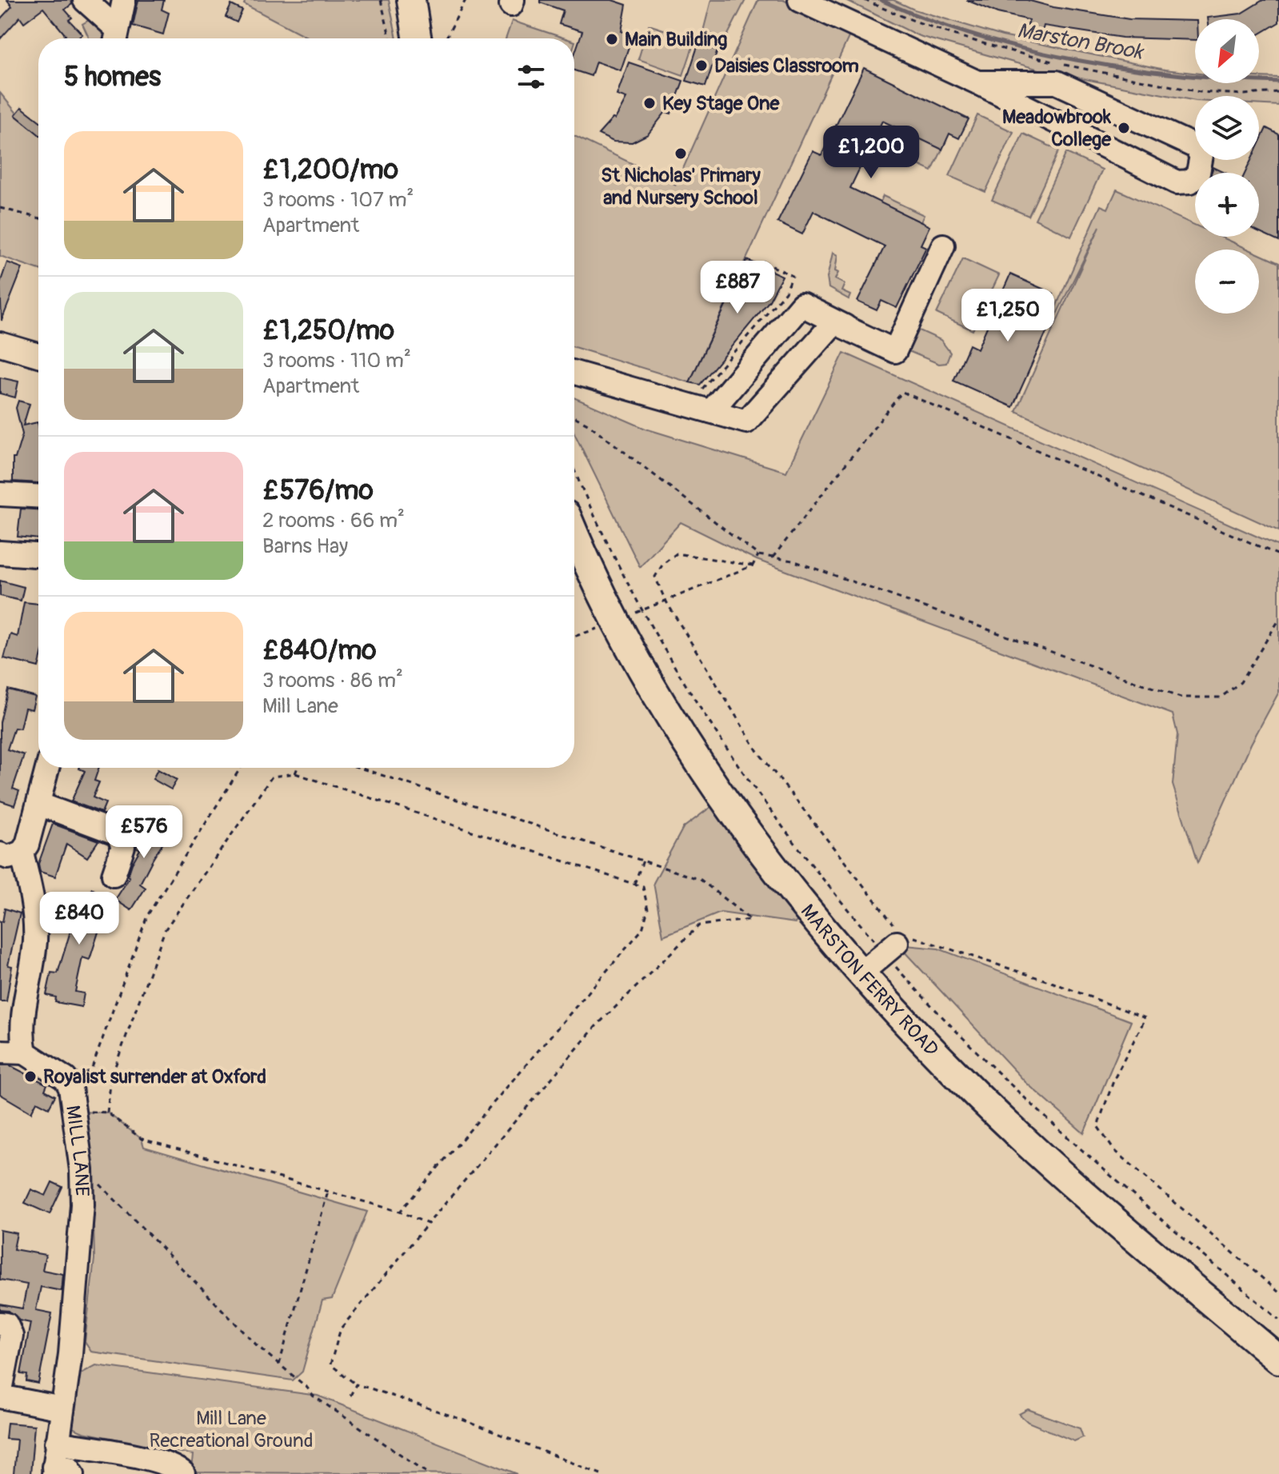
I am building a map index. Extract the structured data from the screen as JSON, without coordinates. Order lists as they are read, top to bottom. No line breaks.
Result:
{"streets":{"main road":["MARSTON FERRY ROAD"],"street":["MILL LANE"]},"water":["Marston Brook"],"parks":["Mill Lane Recreational Ground"],"places":["Main Building","Daisies Classroom","Key Stage One","Meadowbrook College","St Nicholas' Primary and Nursery School","Royalist surrender at Oxford"],"north":"bottom left","page":{"map_buttons":["+","−"],"heading":"5 homes","list":[{"name":"£1,200/mo","note":"3 rooms · 107 m² · Apartment"},{"name":"£1,250/mo","note":"3 rooms · 110 m² · Apartment"},{"name":"£576/mo","note":"2 rooms · 66 m² · Barns Hay"},{"name":"£840/mo","note":"3 rooms · 86 m² · Mill Lane"}],"price":["£1,200","£887","£1,250","£576","£840"]}}
